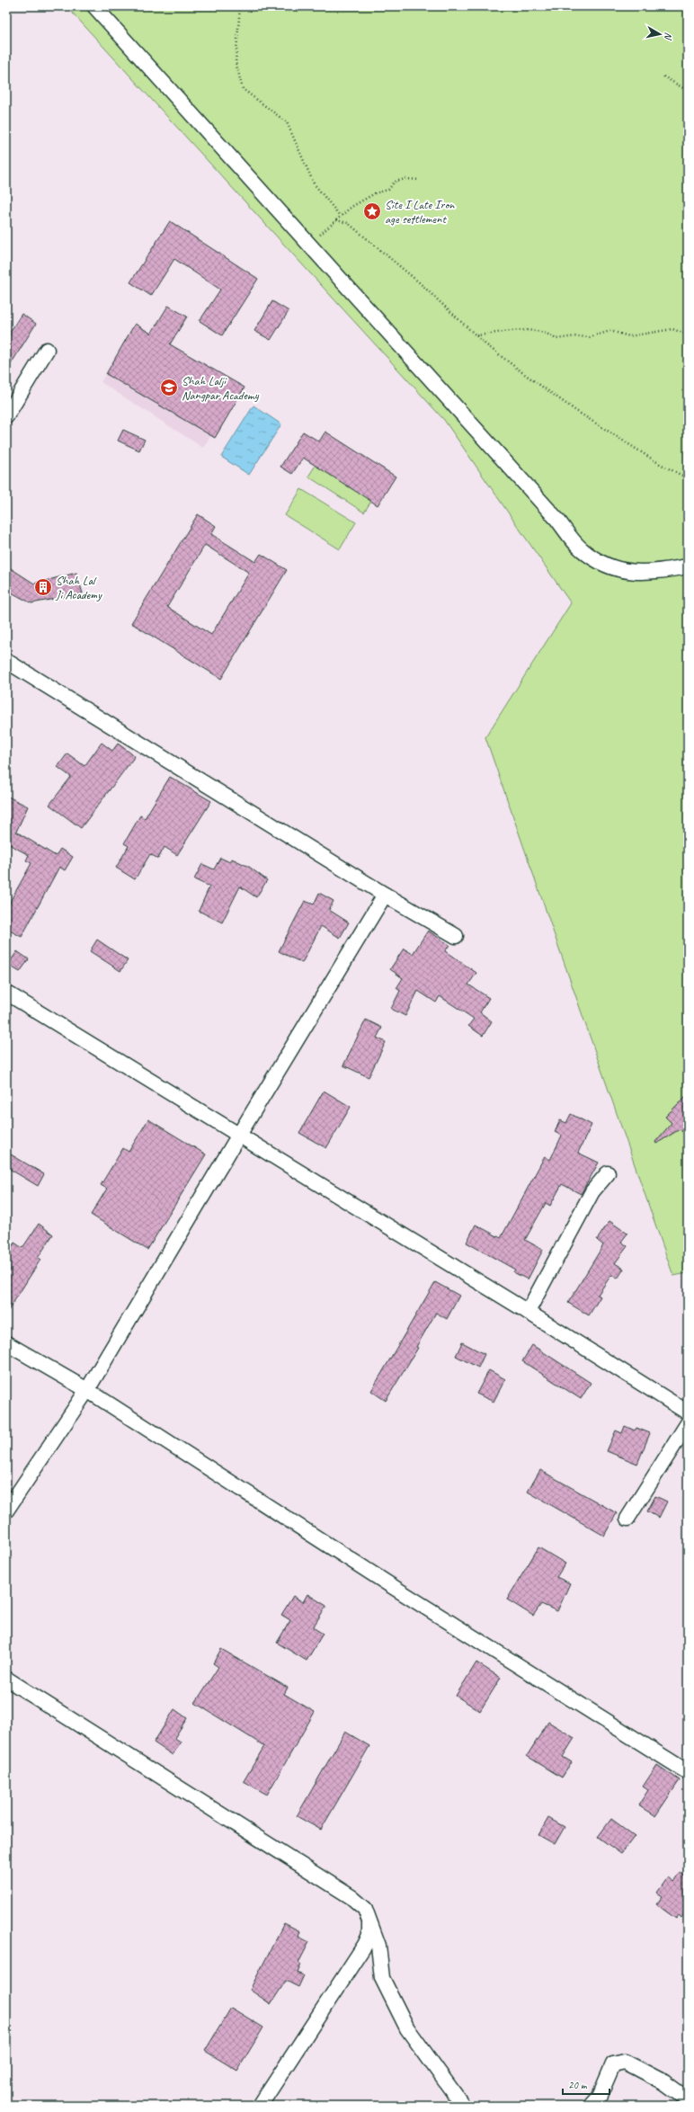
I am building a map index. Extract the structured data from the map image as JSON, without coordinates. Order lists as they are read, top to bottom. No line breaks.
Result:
{"places":{"place":["Site I Late Iron age settlement"],"school or university":["Shah Lalji Nangpar Academy"],"building":["Shah Lal Ji Academy"]},"scale_bar":"20 m","north":"right"}
